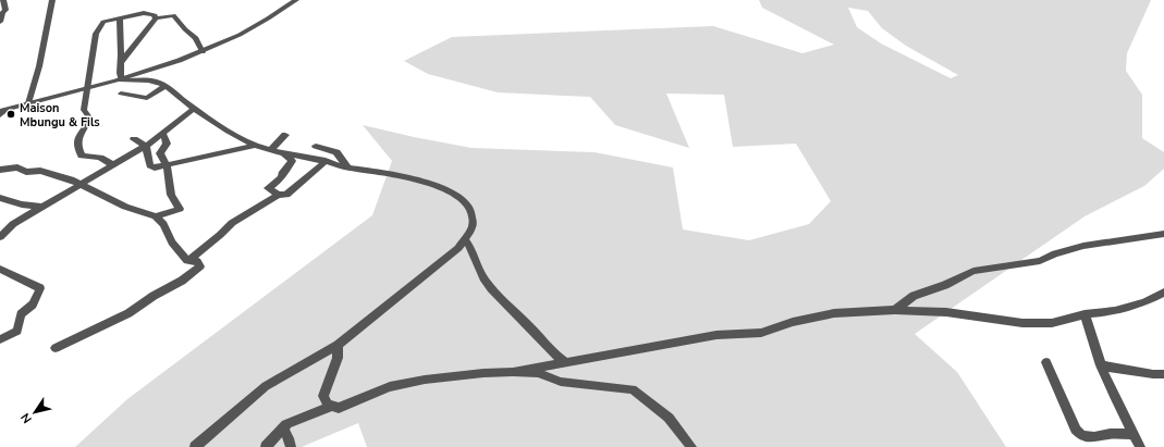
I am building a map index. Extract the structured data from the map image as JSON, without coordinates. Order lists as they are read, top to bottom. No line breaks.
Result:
{"places":["Maison Mbungu & Fils"],"north":"bottom left"}
